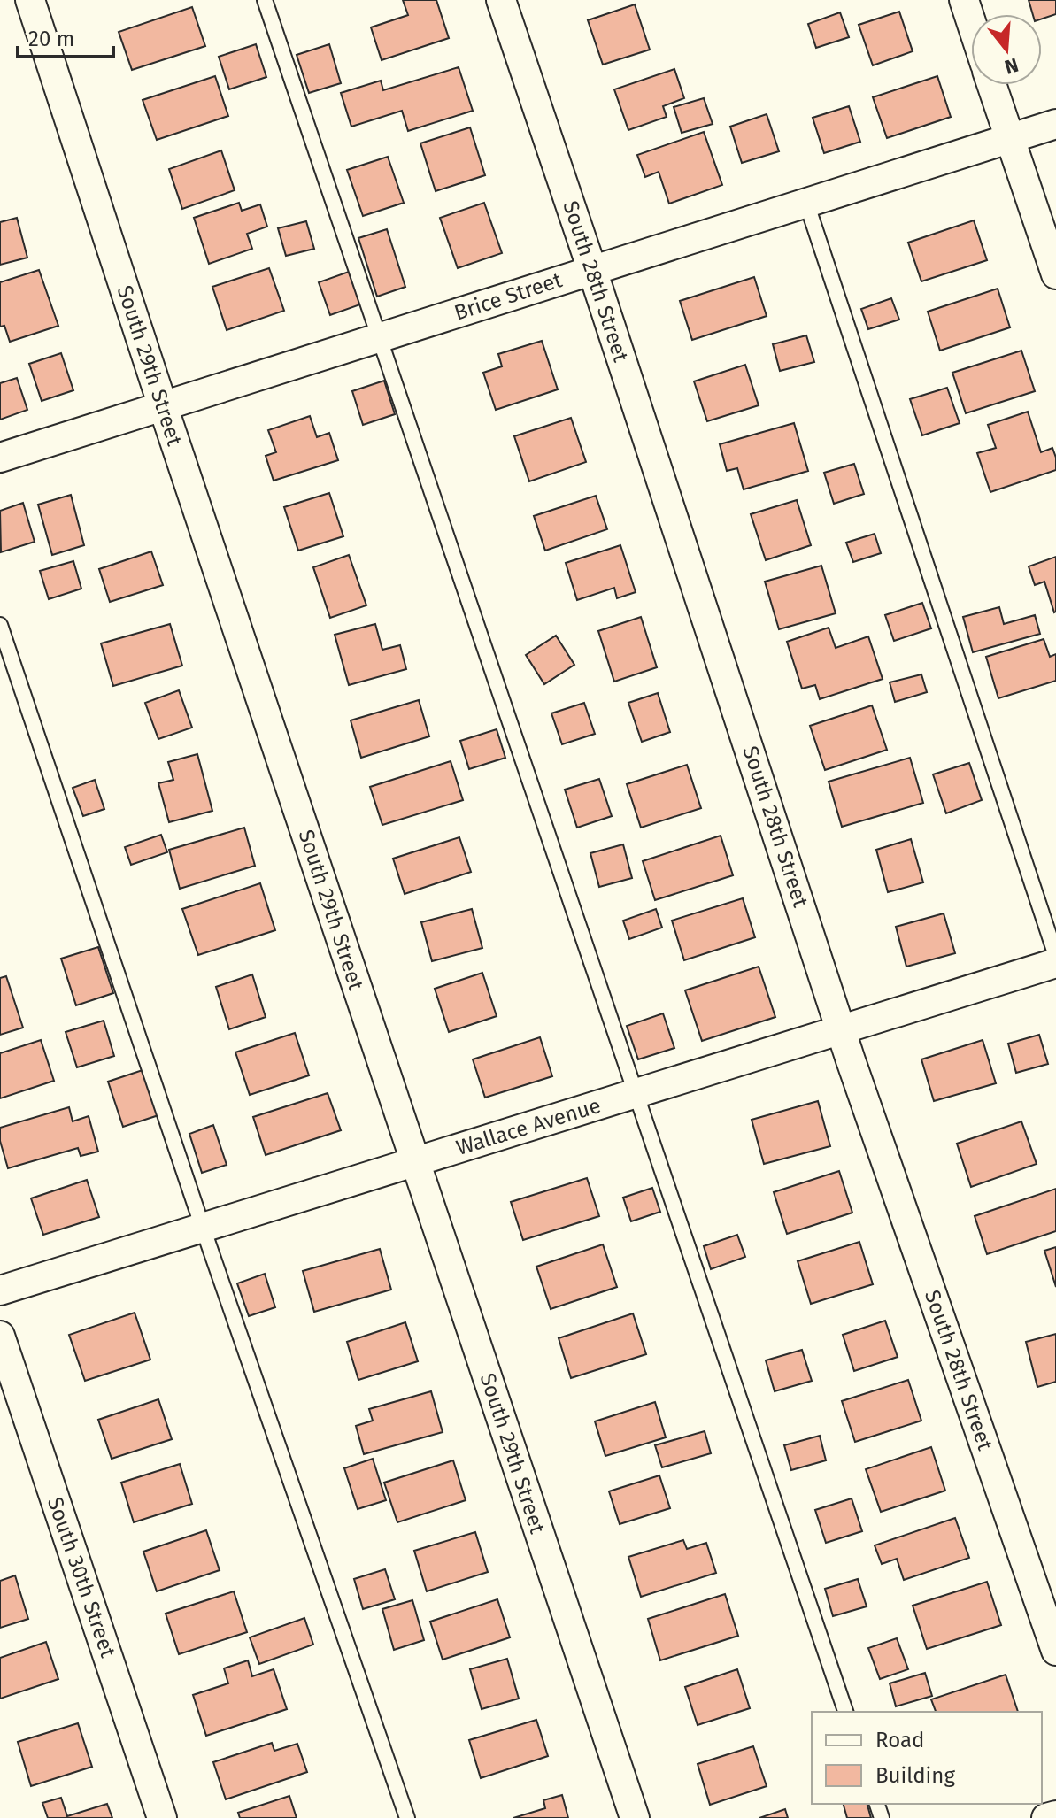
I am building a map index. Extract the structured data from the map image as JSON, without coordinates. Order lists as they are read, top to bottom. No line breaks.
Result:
{"streets":{"street":["South 28th Street","Brice Street","South 29th Street","Wallace Avenue","South 30th Street"]},"crossings":[["South 28th Street","Brice Street"],["South 28th Street","Wallace Avenue"],["Brice Street","South 29th Street"],["South 29th Street","Wallace Avenue"]],"legend":["Road","Building"],"scale_bar":"20 m","north":"bottom"}
